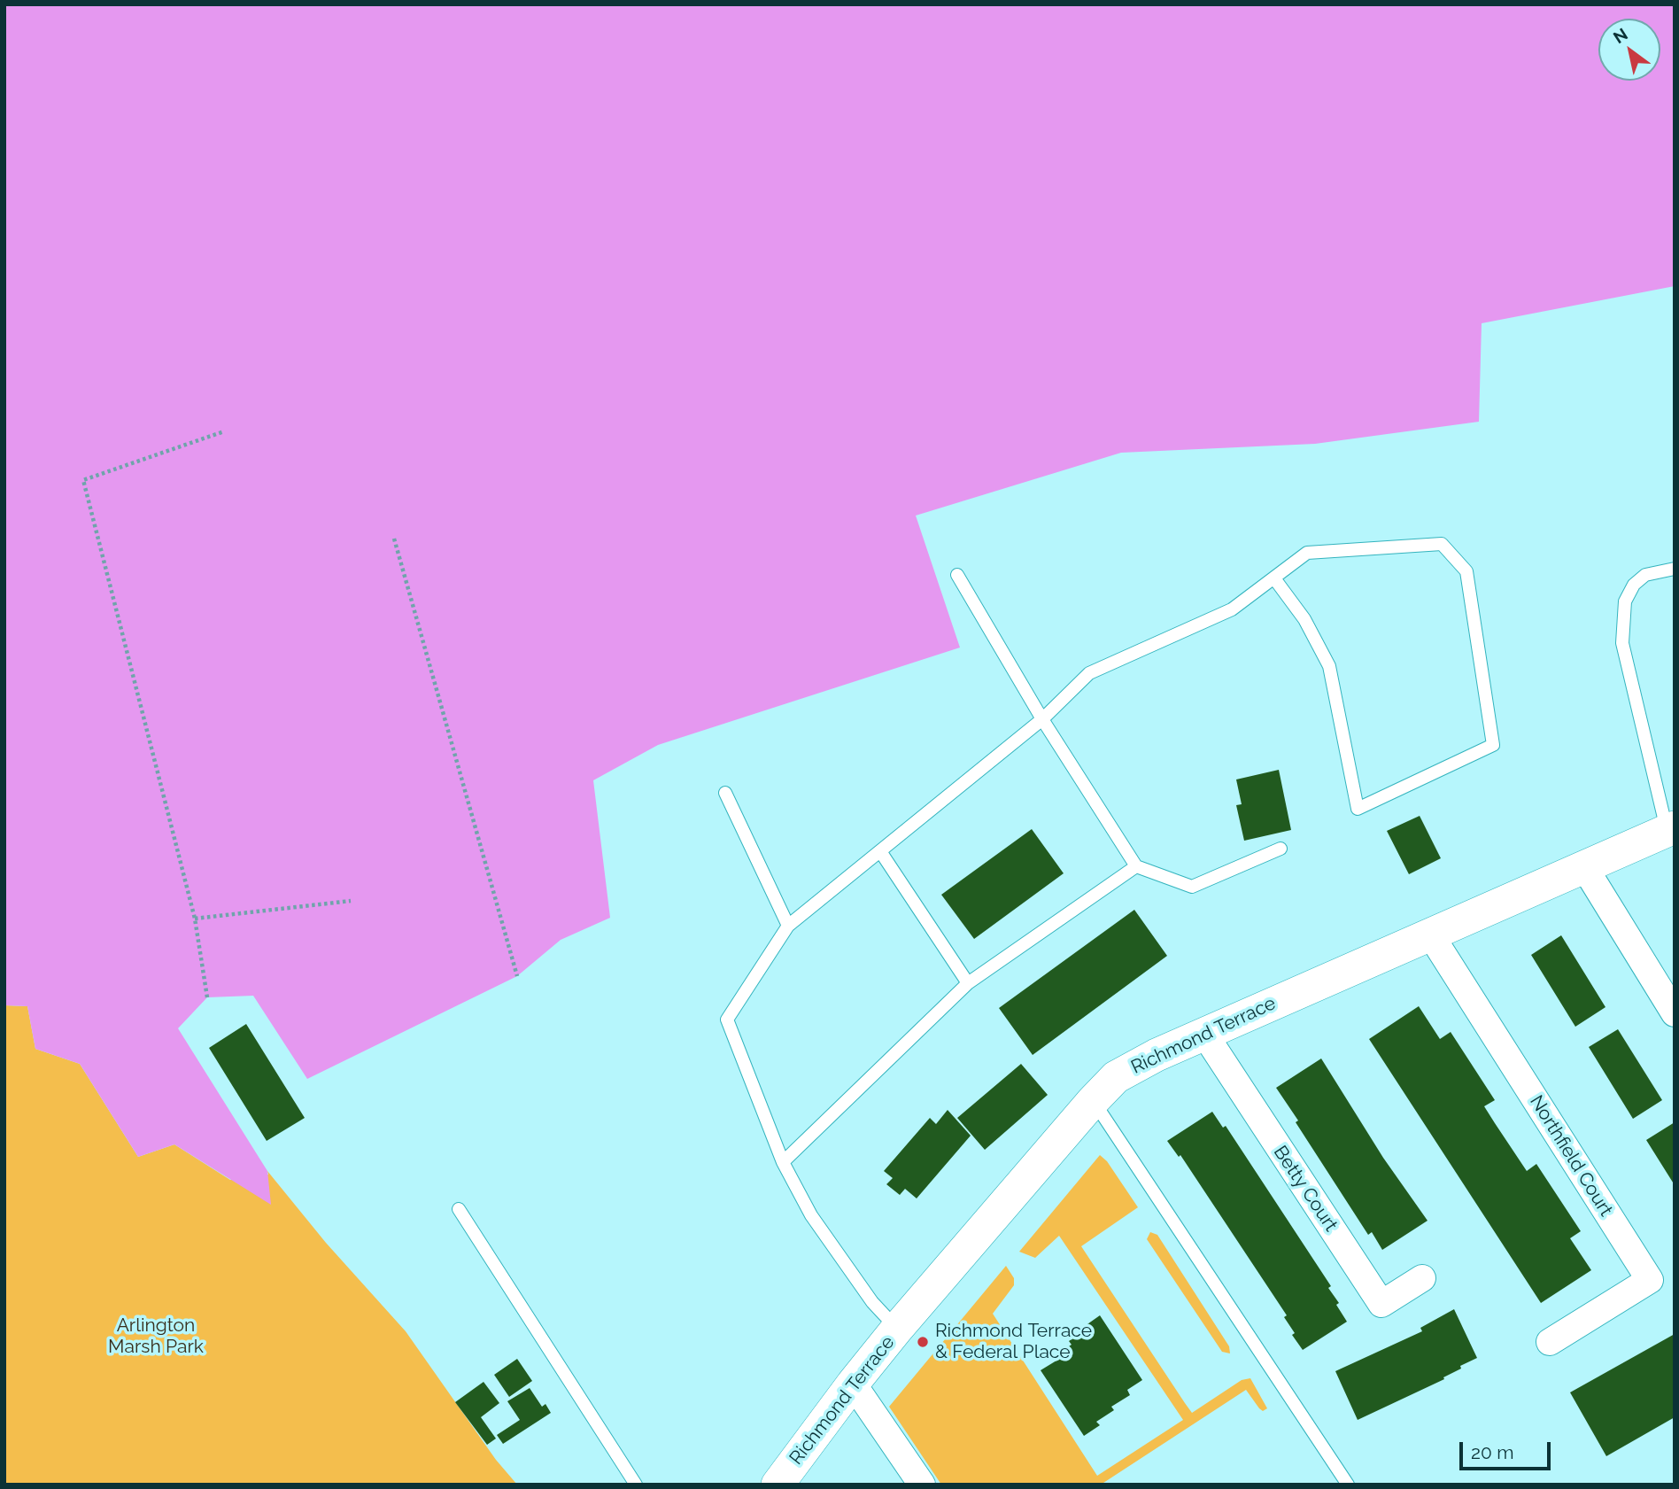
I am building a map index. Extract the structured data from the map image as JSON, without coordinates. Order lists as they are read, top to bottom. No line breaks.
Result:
{"streets":{"street":["Richmond Terrace","Northfield Court","Betty Court"]},"crossings":[["Richmond Terrace","Northfield Court"],["Richmond Terrace","Betty Court"]],"parks":["Arlington Marsh Park"],"places":["Richmond Terrace & Federal Place"],"scale_bar":"20 m","north":"top left"}
